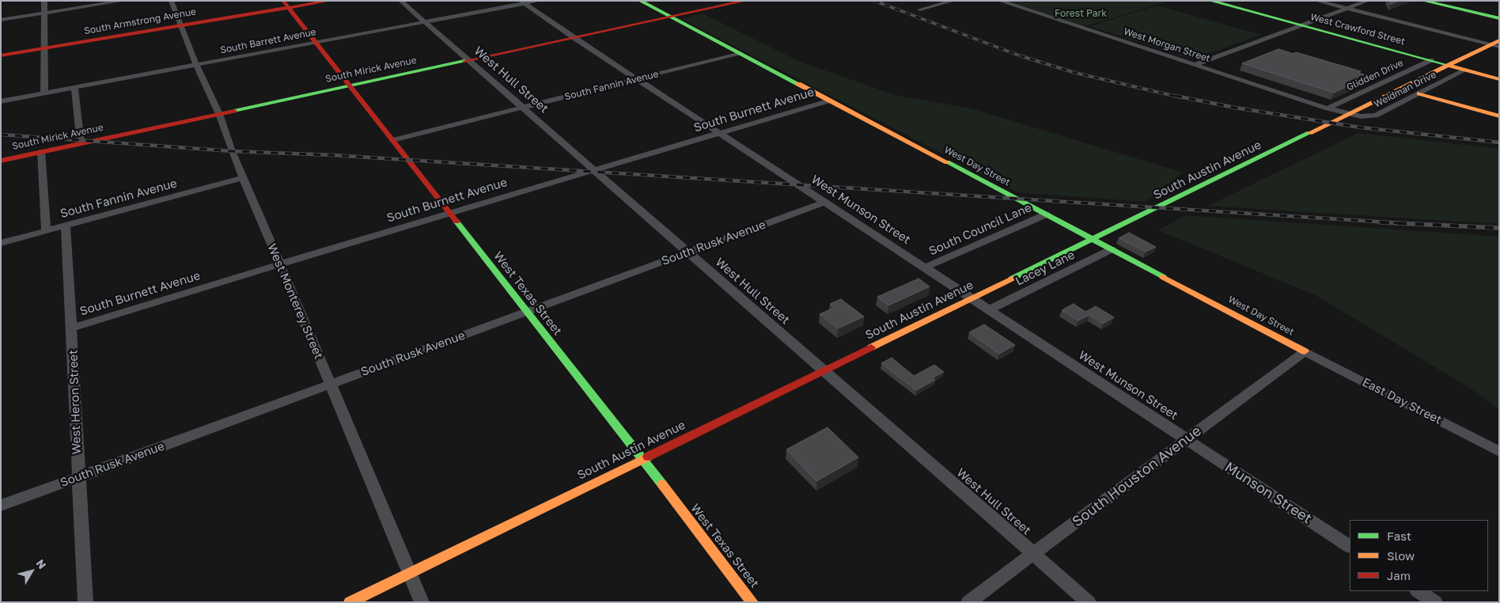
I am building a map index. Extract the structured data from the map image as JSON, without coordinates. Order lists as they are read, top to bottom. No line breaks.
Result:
{"streets":{"main road":["South Armstrong Avenue","West Crawford Street","South Mirick Avenue","West Day Street","South Austin Avenue","West Texas Street"],"street":["South Barrett Avenue","West Morgan Street","Glidden Drive","West Hull Street","South Fannin Avenue","Weidman Drive","South Burnett Avenue","West Munson Street","South Council Lane","South Rusk Avenue","Lacey Lane","West Monterey Street","East Day Street","West Heron Street","South Houston Avenue","Munson Street"]},"crossings":[["South Armstrong Avenue","West Texas Street"],["South Armstrong Avenue","West Monterey Street"],["West Crawford Street","Glidden Drive"],["West Crawford Street","Weidman Drive"],["West Crawford Street","South Austin Avenue"],["South Barrett Avenue","West Hull Street"],["South Barrett Avenue","West Munson Street"],["South Barrett Avenue","West Texas Street"],["South Barrett Avenue","West Monterey Street"],["West Morgan Street","Glidden Drive"],["West Morgan Street","Weidman Drive"],["South Mirick Avenue","West Hull Street"],["South Mirick Avenue","West Day Street"],["South Mirick Avenue","West Munson Street"],["South Mirick Avenue","West Texas Street"],["South Mirick Avenue","West Monterey Street"],["Glidden Drive","Weidman Drive"],["West Hull Street","South Fannin Avenue"],["West Hull Street","South Burnett Avenue"],["West Hull Street","South Austin Avenue"],["West Hull Street","South Rusk Avenue"],["West Hull Street","South Houston Avenue"],["South Fannin Avenue","West Day Street"],["South Fannin Avenue","West Munson Street"],["South Fannin Avenue","West Texas Street"],["South Fannin Avenue","West Monterey Street"],["South Fannin Avenue","West Heron Street"],["South Burnett Avenue","West Day Street"],["South Burnett Avenue","West Munson Street"],["South Burnett Avenue","West Texas Street"],["South Burnett Avenue","West Monterey Street"],["South Burnett Avenue","West Heron Street"],["West Day Street","South Council Lane"],["West Day Street","Lacey Lane"],["West Day Street","East Day Street"],["West Day Street","South Houston Avenue"],["South Austin Avenue","West Munson Street"],["South Austin Avenue","West Texas Street"],["South Austin Avenue","West Monterey Street"],["West Munson Street","South Council Lane"],["West Munson Street","South Rusk Avenue"],["West Munson Street","Lacey Lane"],["West Munson Street","South Houston Avenue"],["West Munson Street","Munson Street"],["South Rusk Avenue","West Texas Street"],["South Rusk Avenue","West Monterey Street"],["South Rusk Avenue","West Heron Street"],["East Day Street","South Houston Avenue"],["South Houston Avenue","Munson Street"]],"parks":["Forest Park"],"legend":["Fast","Slow","Jam"],"north":"top right"}
